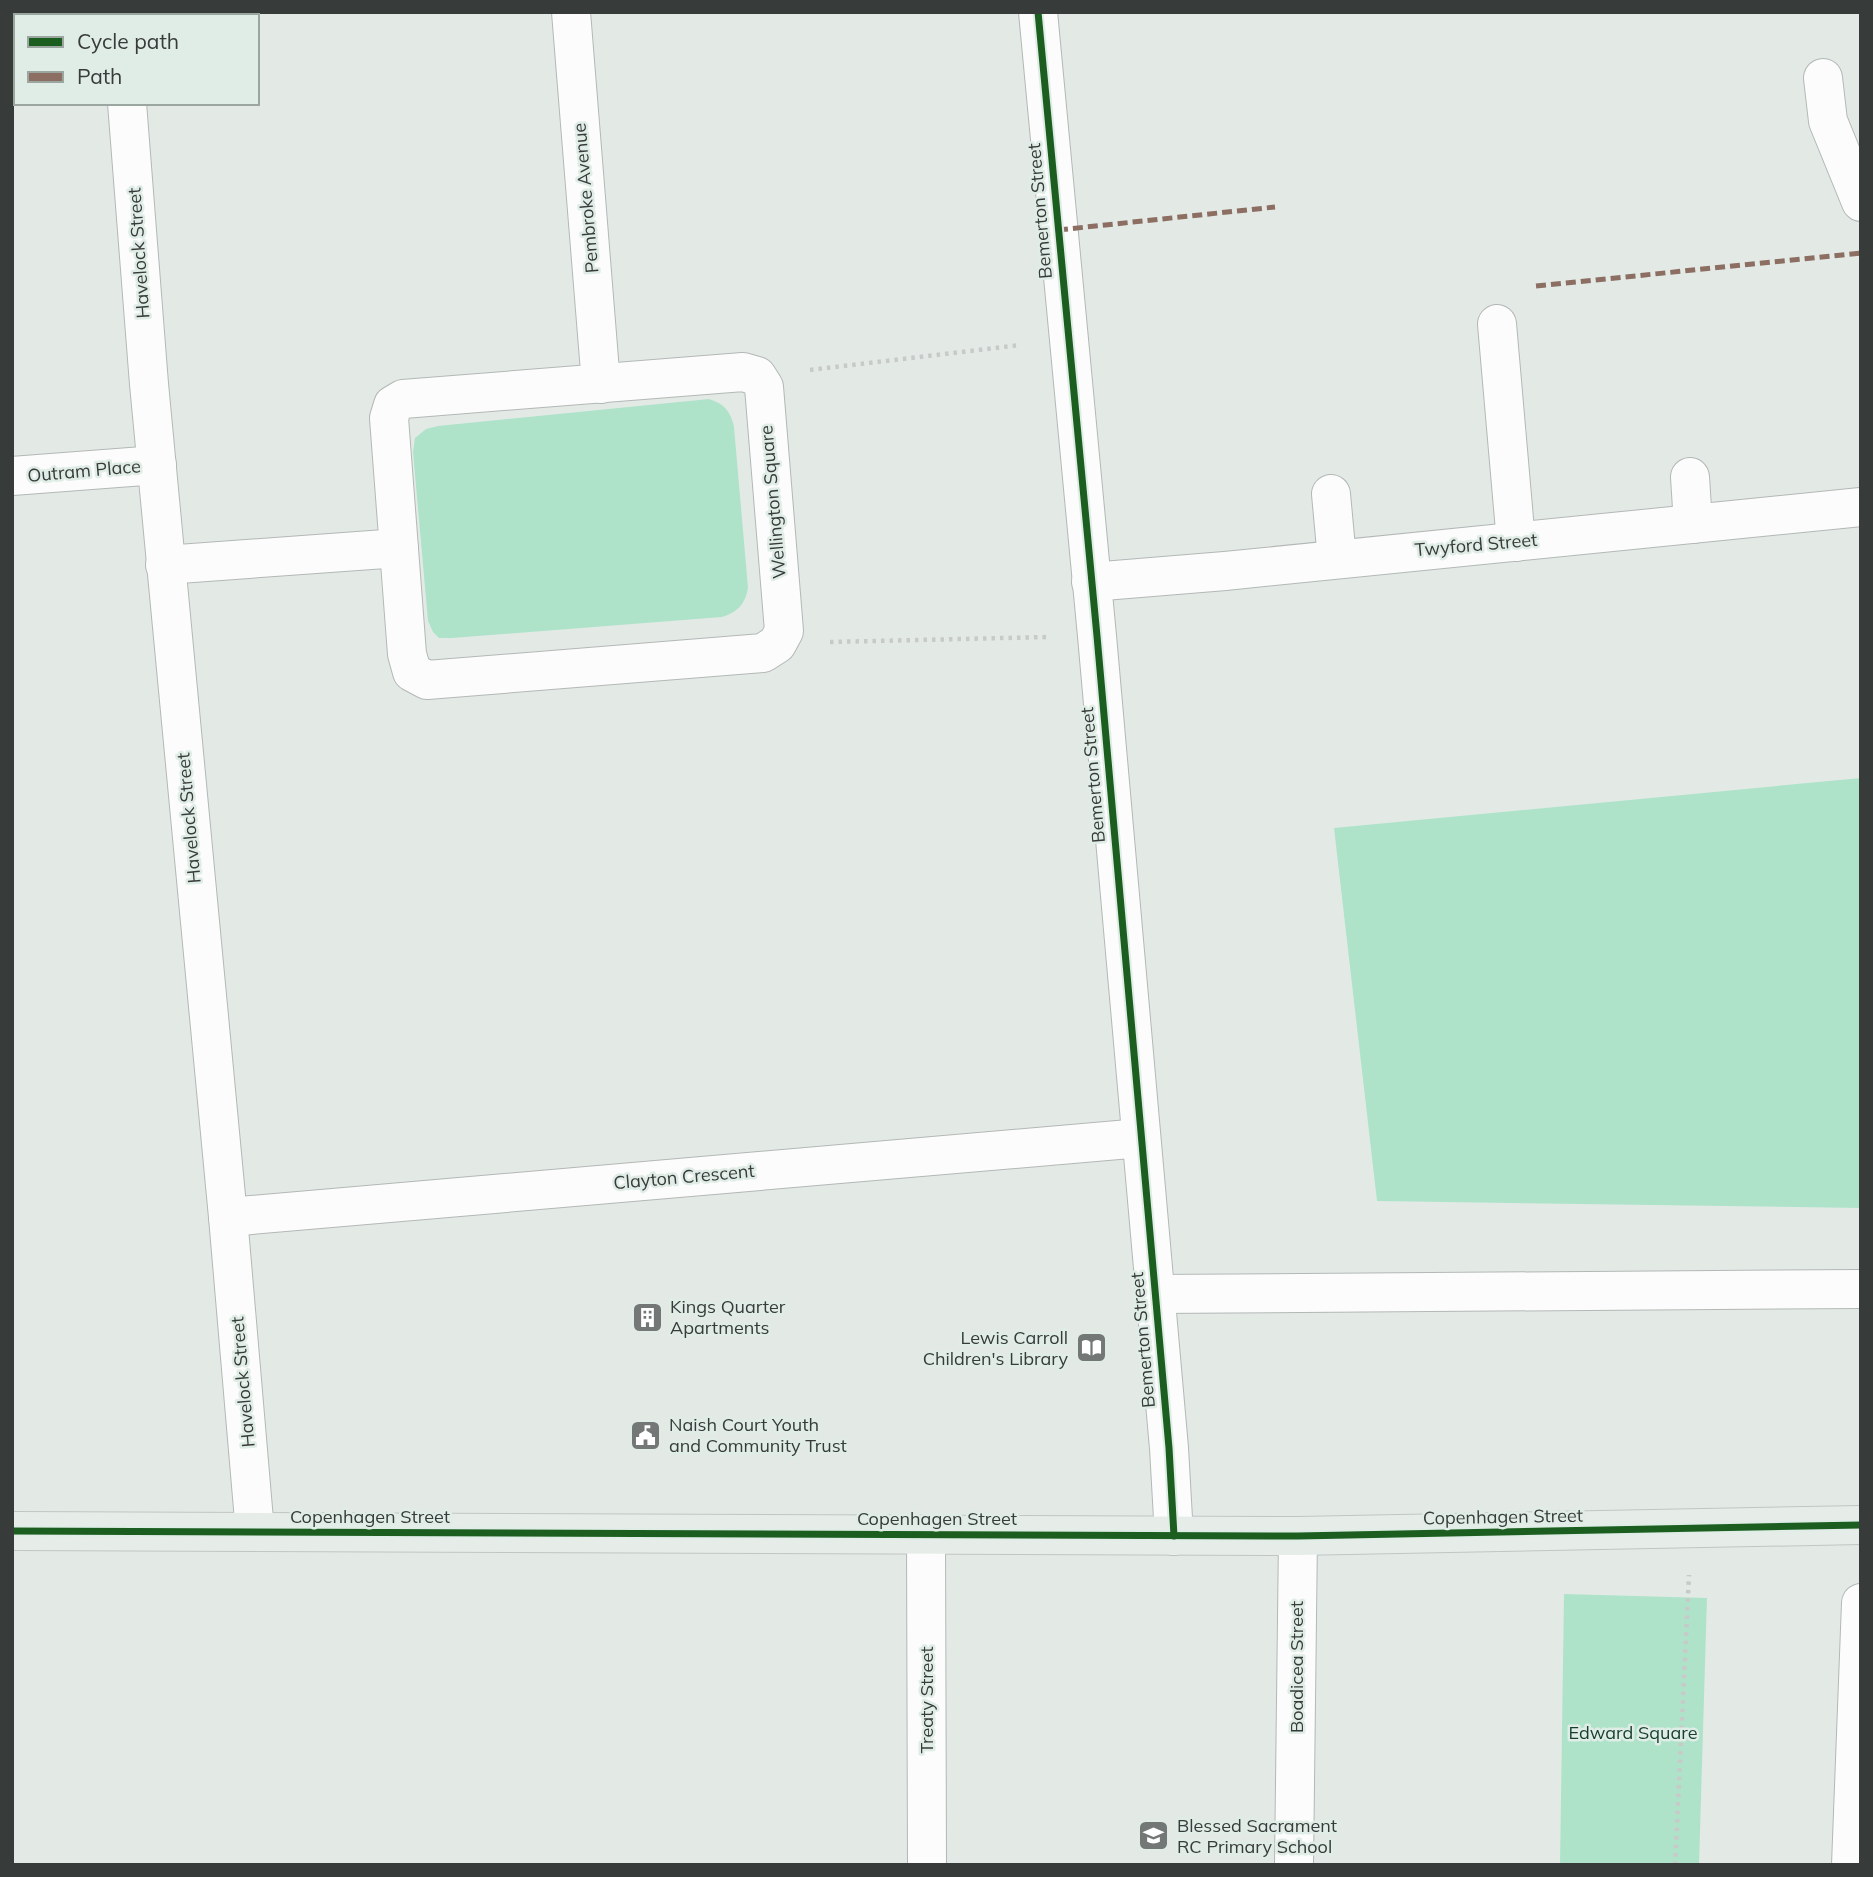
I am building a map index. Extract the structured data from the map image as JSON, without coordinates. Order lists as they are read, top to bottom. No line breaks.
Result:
{"streets":{"main road":["Copenhagen Street"],"street":["Pembroke Avenue","Bemerton Street","Havelock Street","Outram Place","Wellington Square","Twyford Street","Clayton Crescent","Boadicea Street","Treaty Street"]},"crossings":[["Bemerton Street","Twyford Street"],["Bemerton Street","Clayton Crescent"],["Bemerton Street","Copenhagen Street"],["Havelock Street","Outram Place"],["Havelock Street","Clayton Crescent"],["Havelock Street","Copenhagen Street"],["Copenhagen Street","Boadicea Street"],["Copenhagen Street","Treaty Street"]],"parks":["Edward Square"],"places":{"building":["Kings Quarter Apartments"],"library":["Lewis Carroll Children's Library"],"public building":["Naish Court Youth and Community Trust"],"school or university":["Blessed Sacrament RC Primary School"]},"legend":["Cycle path","Path"]}
